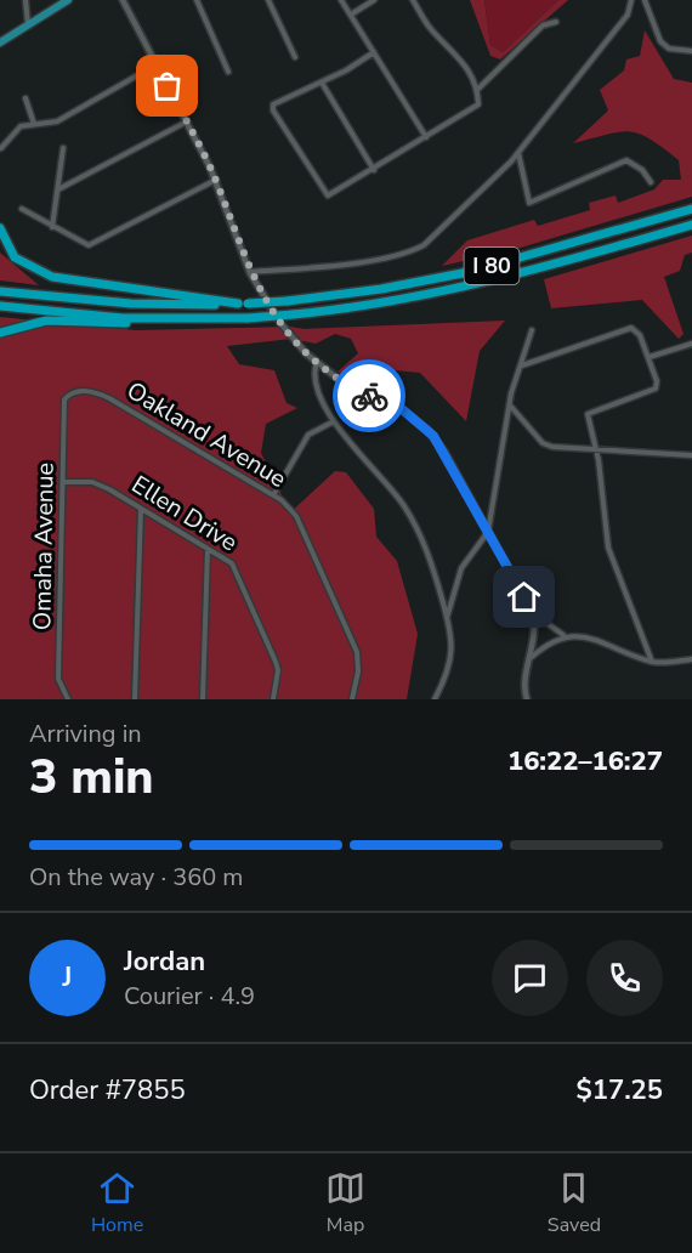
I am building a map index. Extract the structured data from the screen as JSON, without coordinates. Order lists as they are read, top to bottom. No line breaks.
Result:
{"streets":{"highway":["I 80"],"street":["Oakland Avenue","Ellen Drive","Omaha Avenue"]},"crossings":[["Oakland Avenue","Omaha Avenue"],["Ellen Drive","Omaha Avenue"]],"page":{"heading":["3 min","Arriving in","16:22–16:27"],"panel":["Jordan","Courier · 4.9","Order #7855","$17.25"],"bar":"On the way · 360 m","round":"J","tabs":["Home","Map","Saved"]}}
